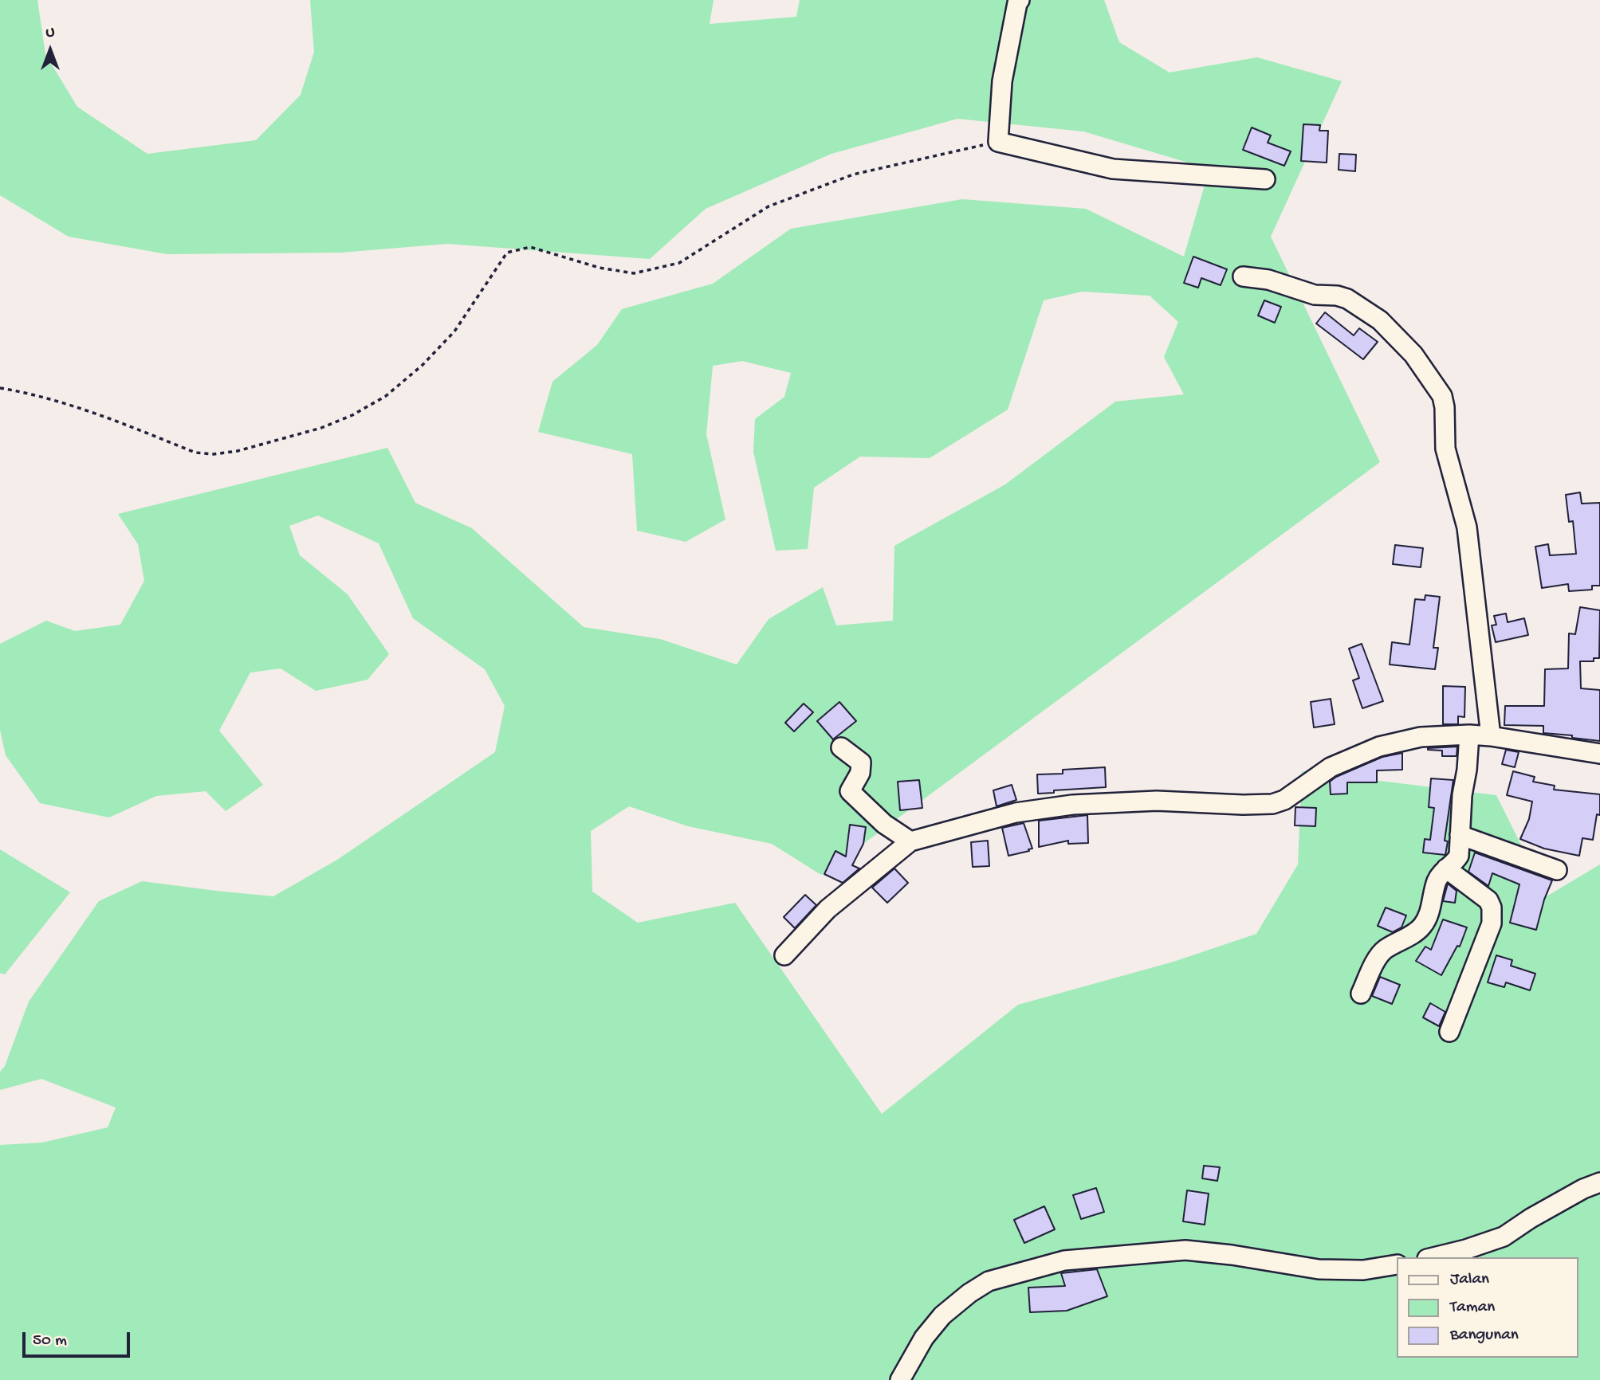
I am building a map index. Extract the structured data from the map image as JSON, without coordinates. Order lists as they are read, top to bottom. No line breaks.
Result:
{"legend":["Jalan","Taman","Bangunan"],"scale_bar":"50 m","north":"top"}
